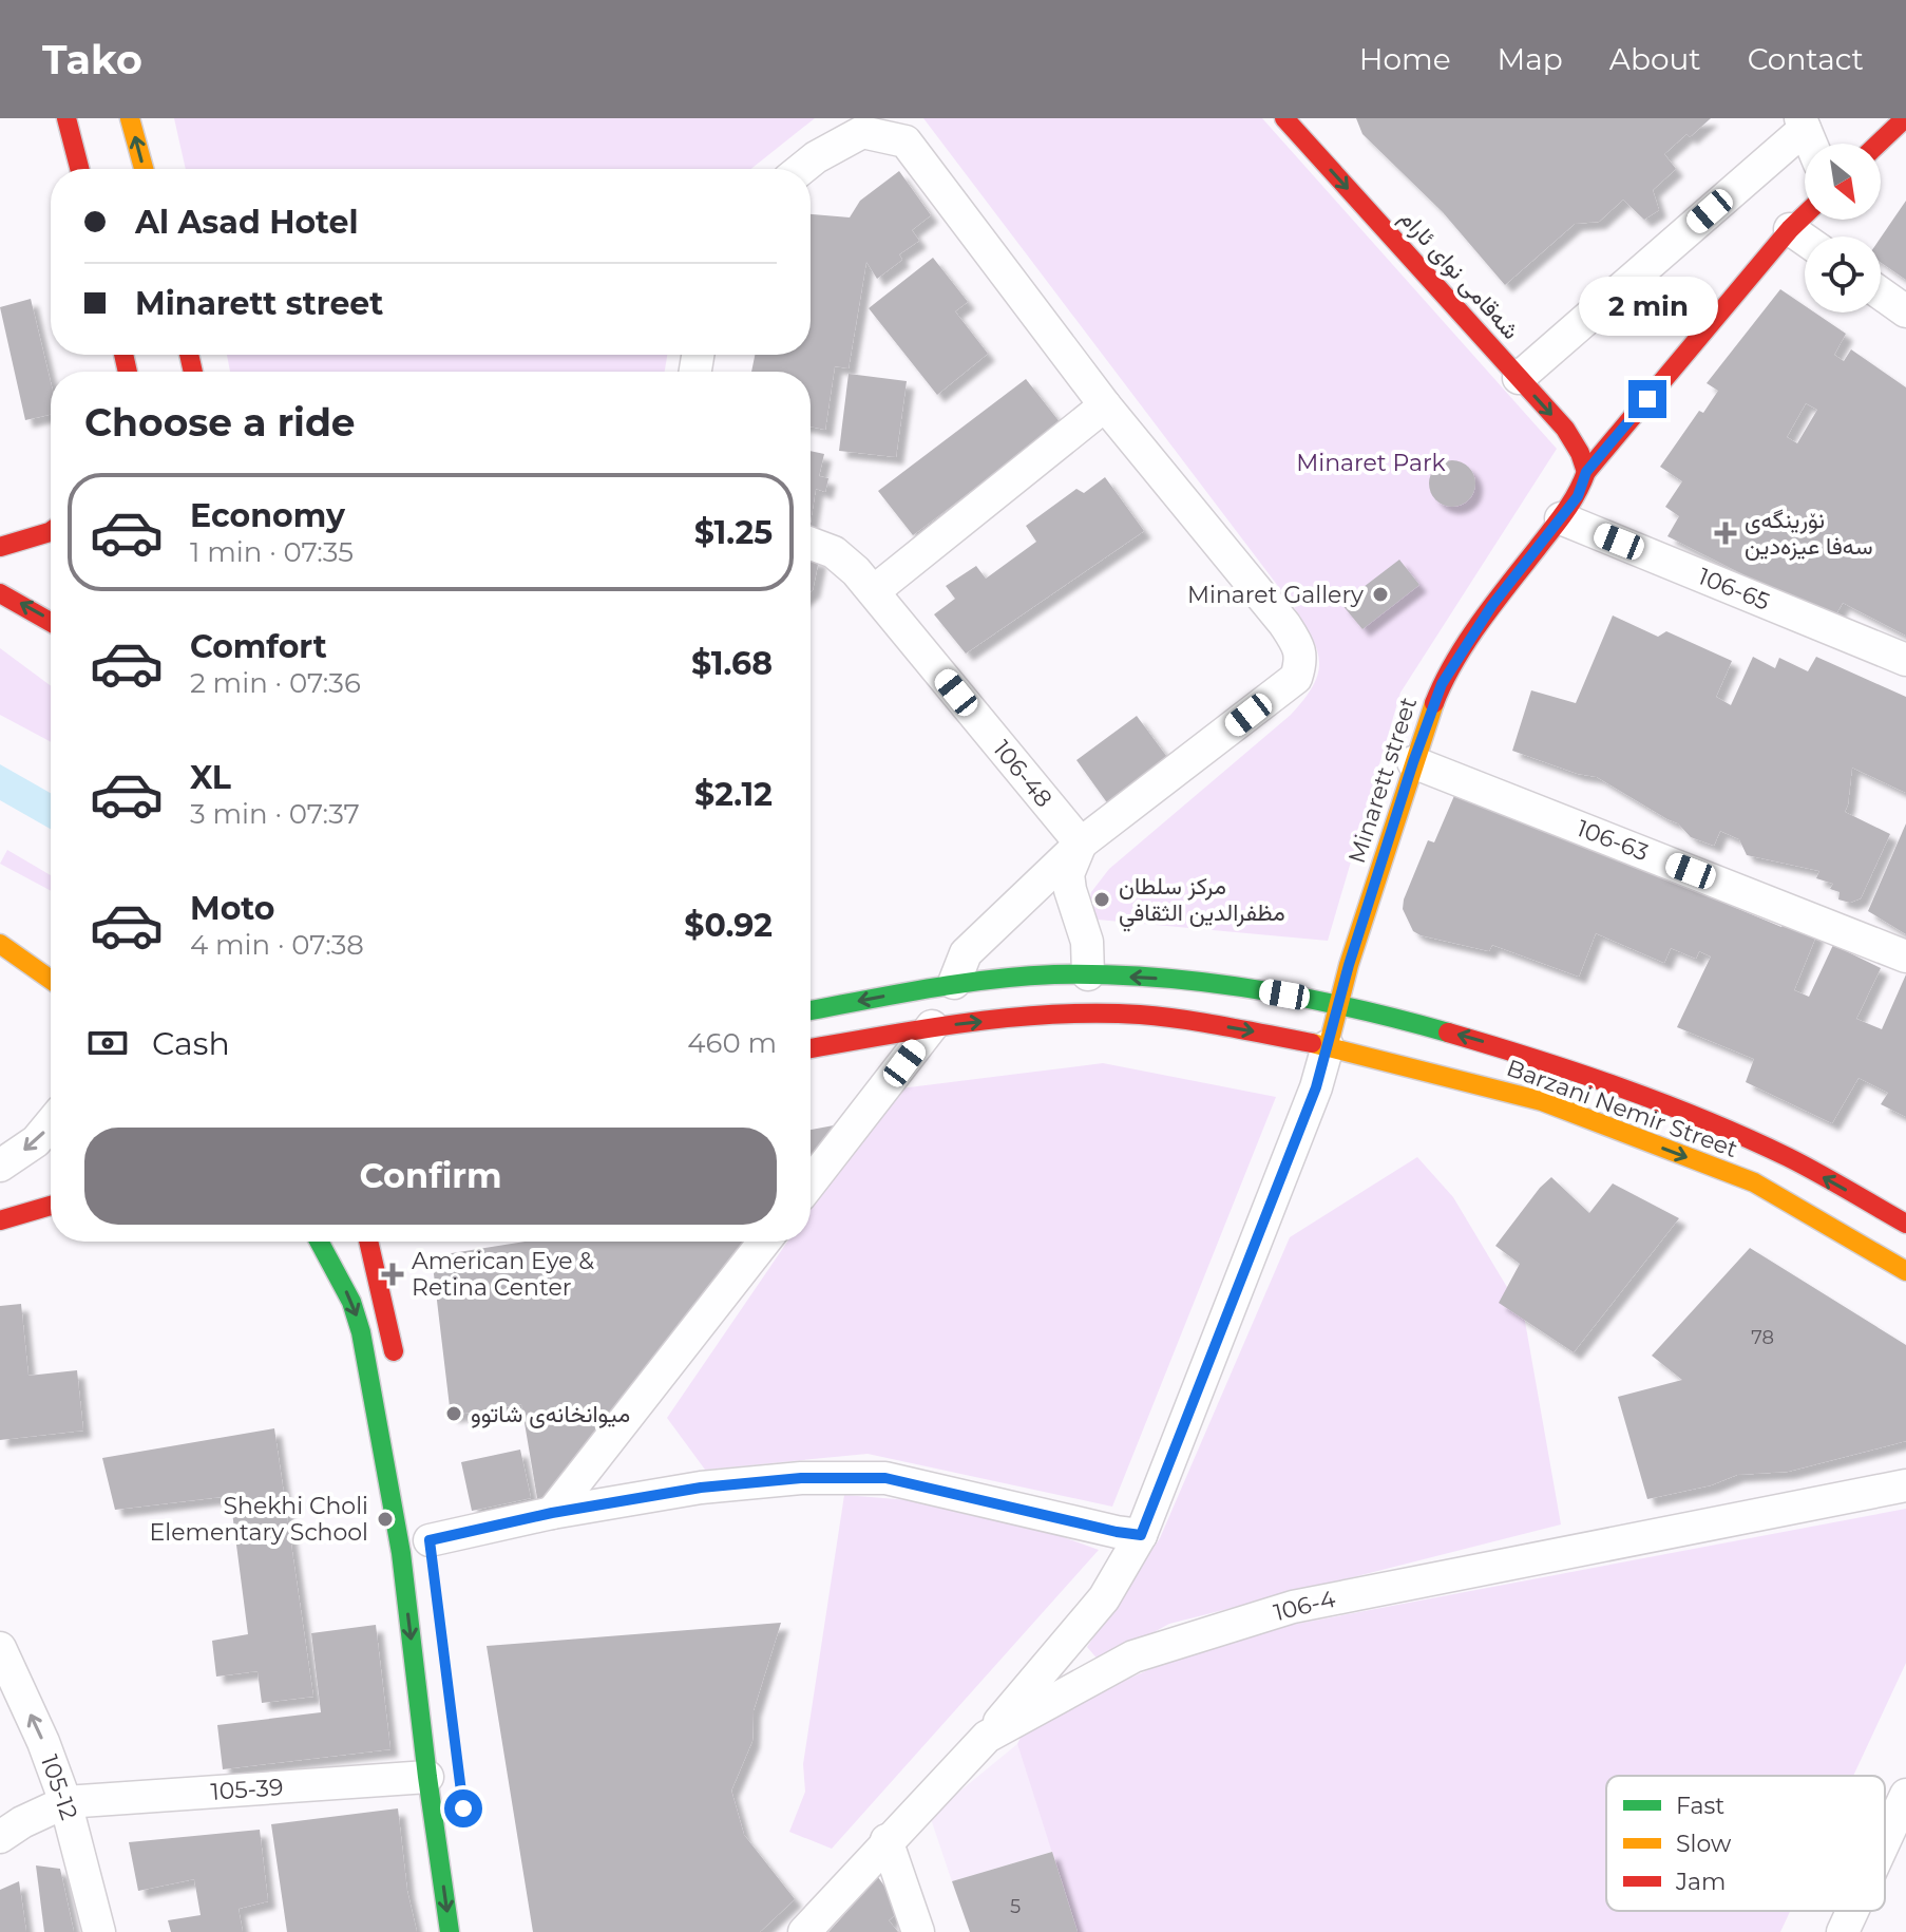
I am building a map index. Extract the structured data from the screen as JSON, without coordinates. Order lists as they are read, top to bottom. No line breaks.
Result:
{"streets":{"main road":["شەقامی نوای ئارام","Minarett street","Barzani Nemir Street"],"street":["106-65","106-48","106-63","106-4","105-12","105-39"]},"crossings":[["شەقامی نوای ئارام","Minarett street"],["106-65","Minarett street"],["Minarett street","106-63"],["Minarett street","Barzani Nemir Street"],["105-12","105-39"]],"one_way":["شەقامی نوای ئارام","105-12"],"parks":["Minaret Park"],"places":{"health":["نۆرینگەی سەفا عیزەدین","American Eye & Retina Center"],"other":["Minaret Gallery","مركز سلطان مظفرالدين الثقافي","میوانخانەی شاتوو","Shekhi Choli Elementary School"]},"house_numbers":["78","5"],"legend":["Fast","Slow","Jam"],"north":"bottom right","page":{"header":"Tako","nav":["Home","Map","About","Contact"],"banner":["Al Asad Hotel","Minarett street"],"bubble":"2 min","heading":"Choose a ride","list":[{"name":"Economy","note":"1 min · 07:35","value":"$1.25"},{"name":"Comfort","note":"2 min · 07:36","value":"$1.68"},{"name":"XL","note":"3 min · 07:37","value":"$2.12"},{"name":"Moto","note":"4 min · 07:38","value":"$0.92"}],"pay":["Cash","460 m"],"buttons":"Confirm"}}
